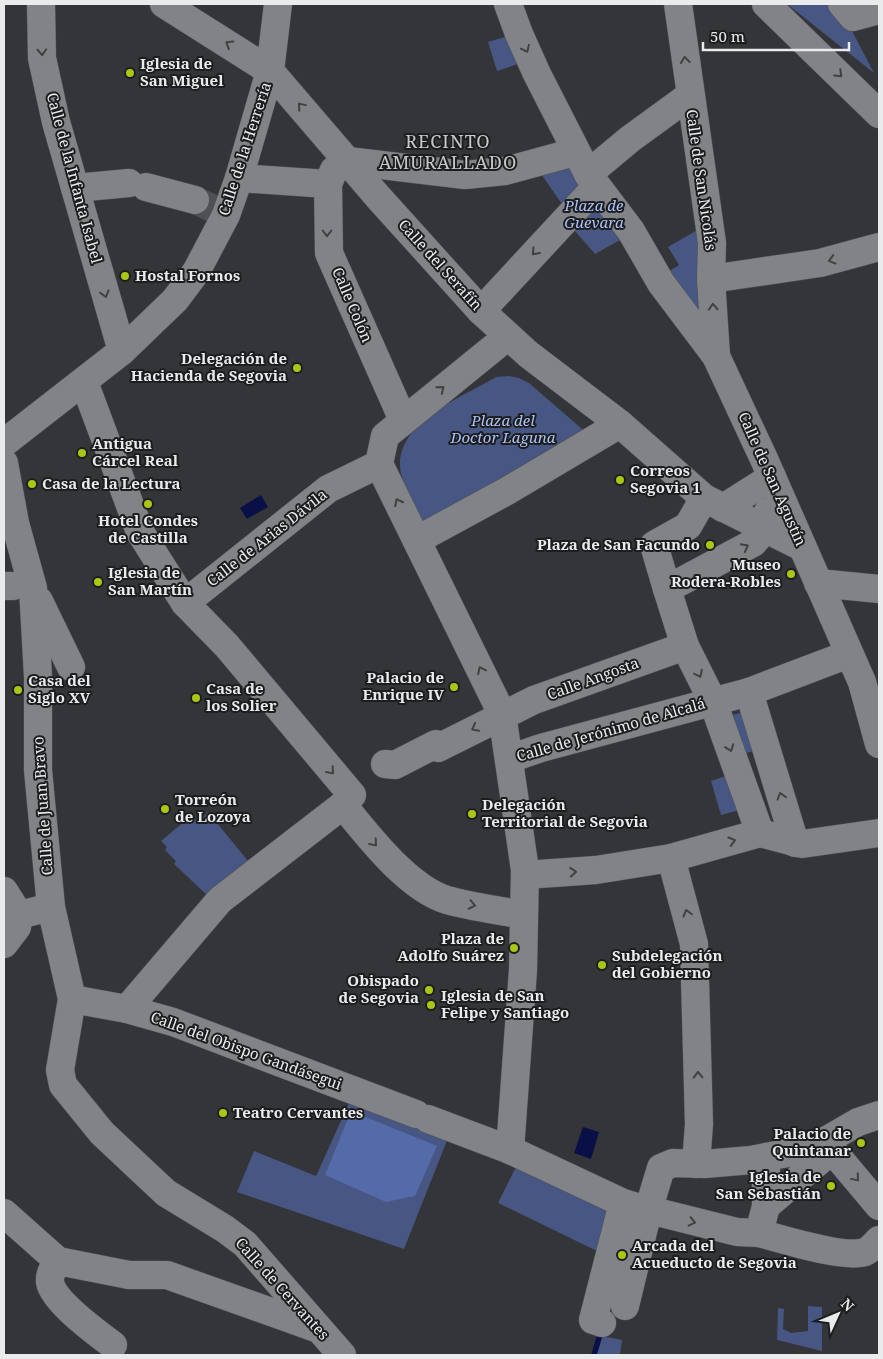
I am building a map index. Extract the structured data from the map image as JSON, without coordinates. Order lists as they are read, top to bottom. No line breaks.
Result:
{"streets":{"street":["Calle de la Herrería","Calle de la Infanta Isabel","Calle de San Nicolás","Calle del Serafín","Calle Colón","Calle de San Agustín","Calle de Arias Dávila","Calle Angosta","Calle de Jerónimo de Alcalá","Calle de Juan Bravo","Calle del Obispo Gandásegui","Calle de Cervantes"]},"crossings":[["Calle de la Herrería","Calle de la Infanta Isabel"],["Calle de la Herrería","Calle del Serafín"],["Calle de San Nicolás","Calle de San Agustín"],["Calle de San Agustín","Calle de Jerónimo de Alcalá"],["Calle de Juan Bravo","Calle del Obispo Gandásegui"],["Calle de Juan Bravo","Calle de Cervantes"]],"one_way":["Calle de la Infanta Isabel","Calle del Serafín","Calle Colón"],"districts":["RECINTO AMURALLADO"],"parks":["Plaza de Guevara","Plaza del Doctor Laguna"],"places":["Iglesia de San Miguel","Hostal Fornos","Delegación de Hacienda de Segovia","Antigua Cárcel Real","Correos Segovia 1","Casa de la Lectura","Hotel Condes de Castilla","Plaza de San Facundo","Museo Rodera-Robles","Iglesia de San Martín","Palacio de Enrique IV","Casa del Siglo XV","Casa de los Solier","Torreón de Lozoya","Delegación Territorial de Segovia","Plaza de Adolfo Suárez","Subdelegación del Gobierno","Obispado de Segovia","Iglesia de San Felipe y Santiago","Teatro Cervantes","Palacio de Quintanar","Iglesia de San Sebastián","Arcada del Acueducto de Segovia"],"scale_bar":"50 m","north":"top right"}
